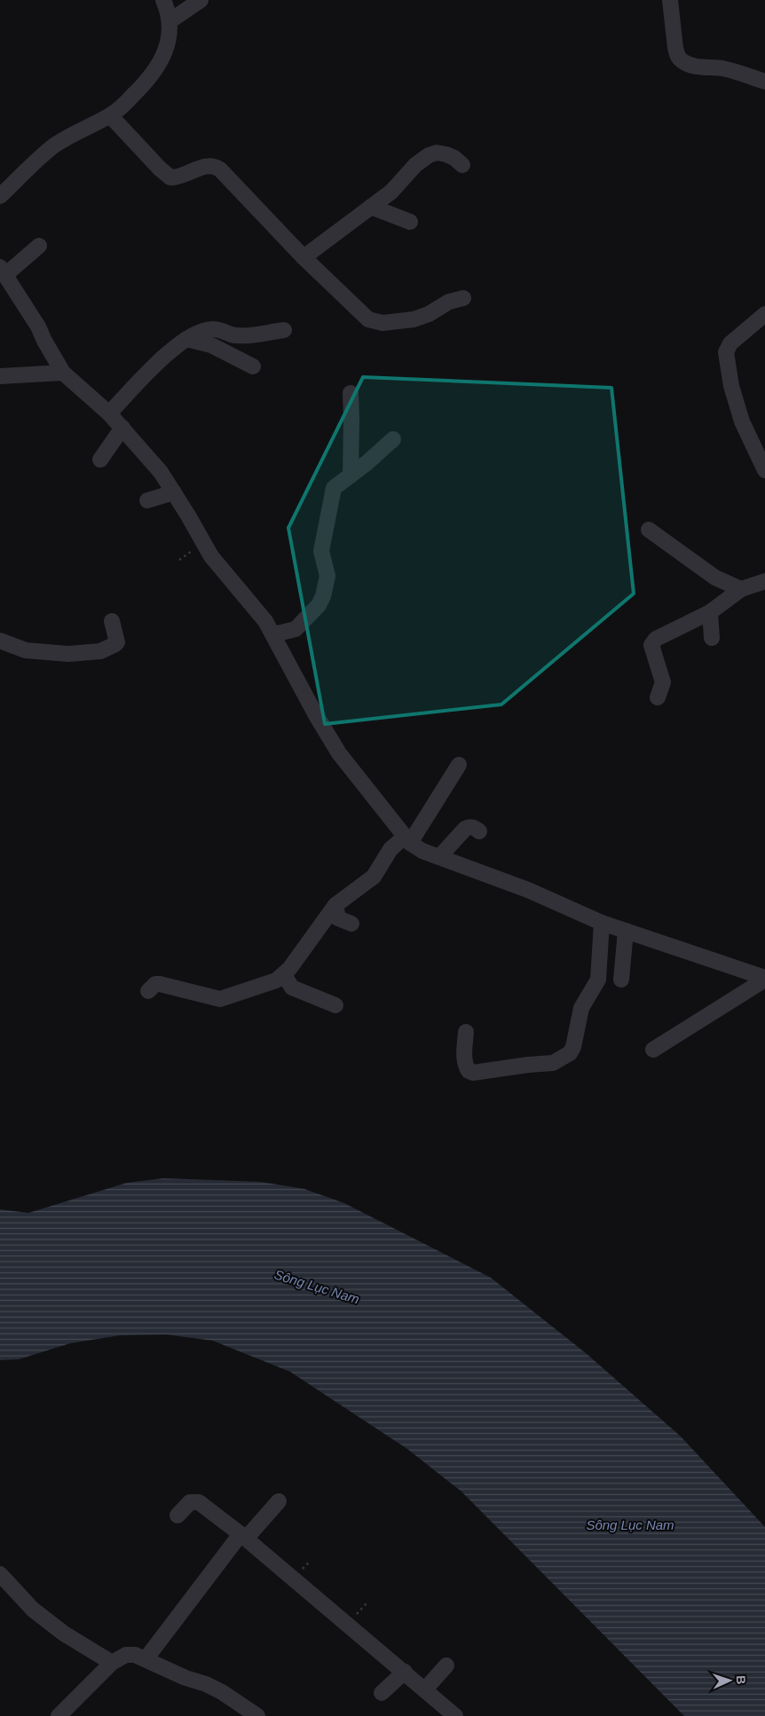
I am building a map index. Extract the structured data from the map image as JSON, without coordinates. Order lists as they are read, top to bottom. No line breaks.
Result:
{"water":["Sông Lục Nam"],"north":"right"}
